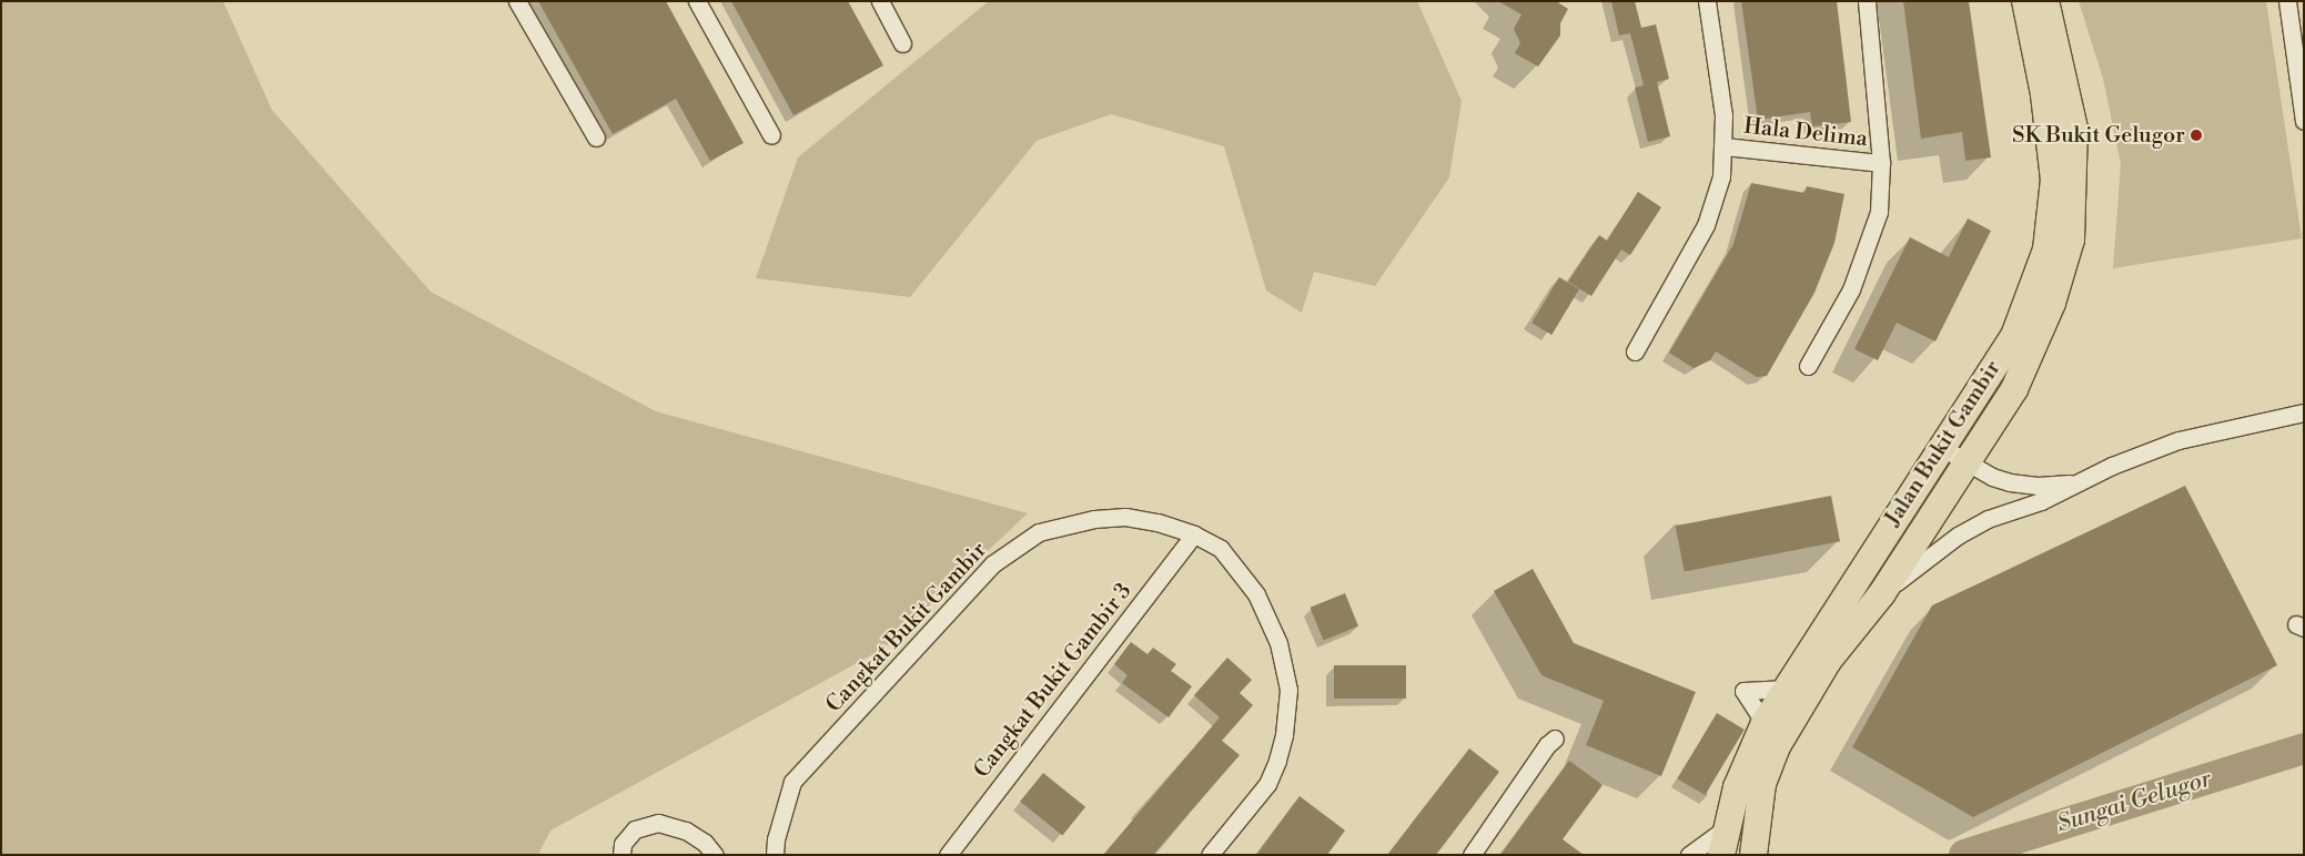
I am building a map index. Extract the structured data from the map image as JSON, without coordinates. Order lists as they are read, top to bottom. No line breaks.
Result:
{"streets":{"main road":["Jalan Bukit Gambir"],"street":["Hala Delima","Cangkat Bukit Gambir","Cangkat Bukit Gambir 3"]},"crossings":[["Cangkat Bukit Gambir","Cangkat Bukit Gambir 3"]],"water":["Sungai Gelugor"],"places":["SK Bukit Gelugor"]}
